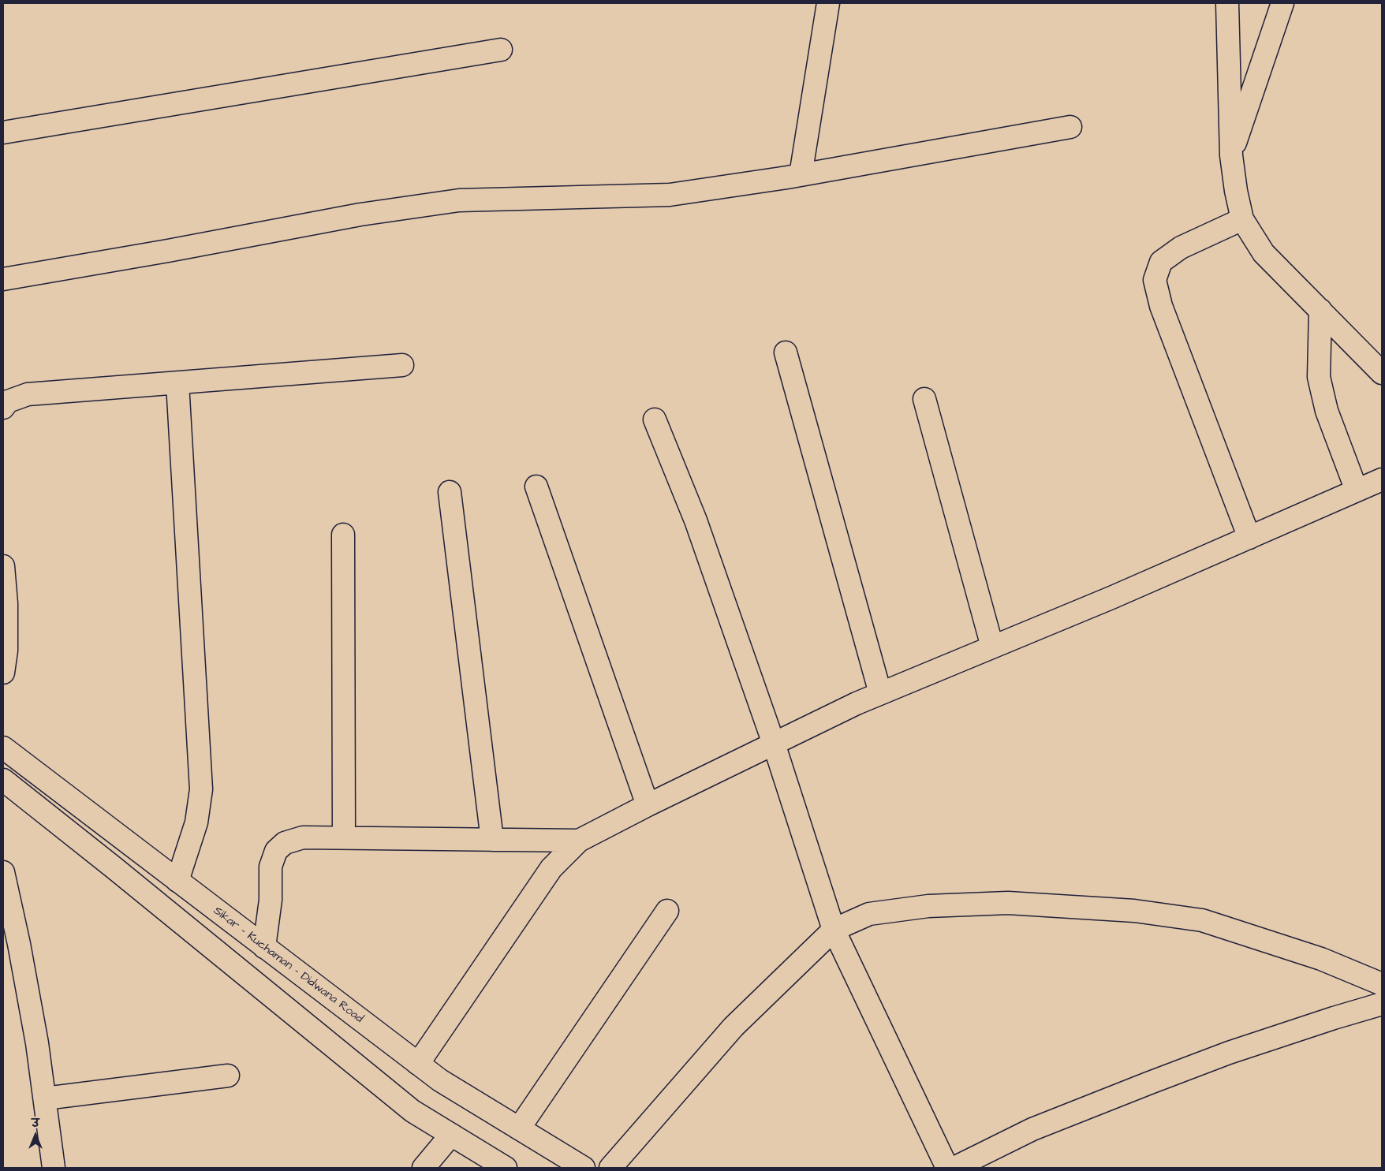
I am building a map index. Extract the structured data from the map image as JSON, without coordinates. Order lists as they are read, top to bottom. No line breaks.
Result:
{"streets":{"street":["Sikar - Kuchaman - Didwana Road"]},"north":"top"}
